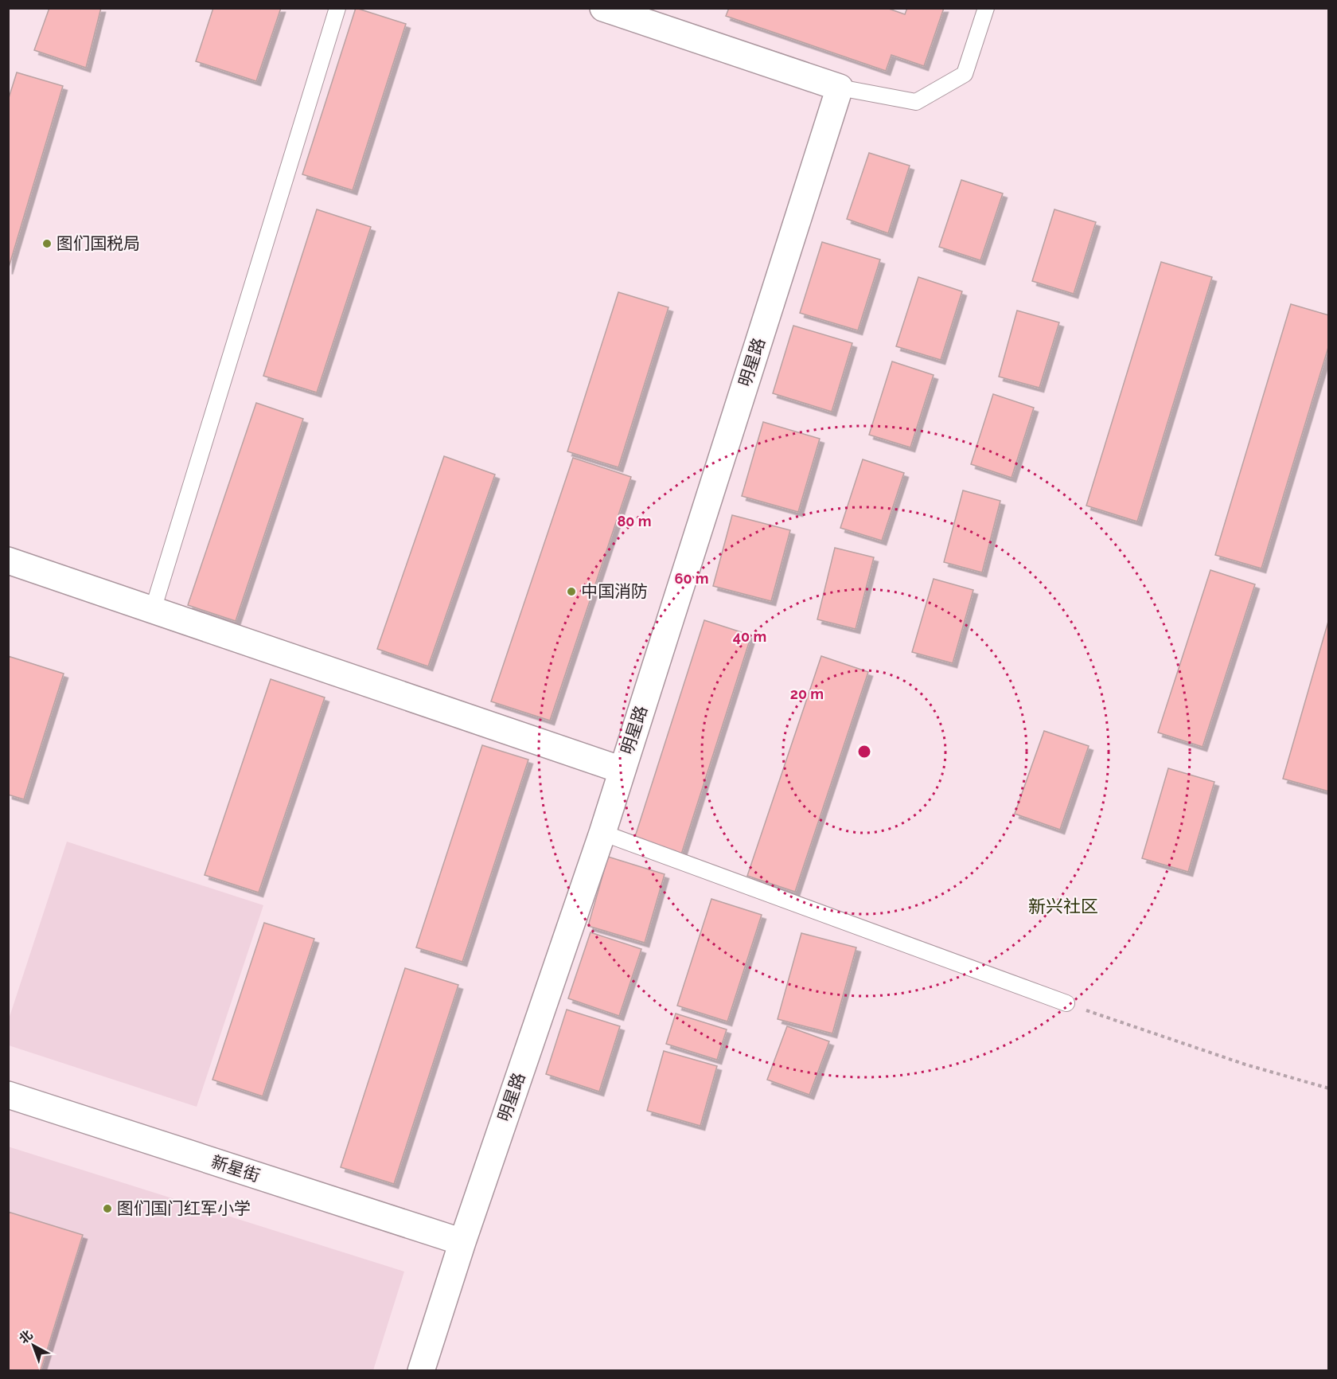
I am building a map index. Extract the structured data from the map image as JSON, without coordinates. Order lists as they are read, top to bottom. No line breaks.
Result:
{"streets":{"street":["明星路","新星街"]},"crossings":[["明星路","新星街"]],"districts":["新兴社区"],"places":["图们国税局","中国消防","图们国门红军小学"],"north":"top left","rings":["80 m","60 m","40 m","20 m"]}
